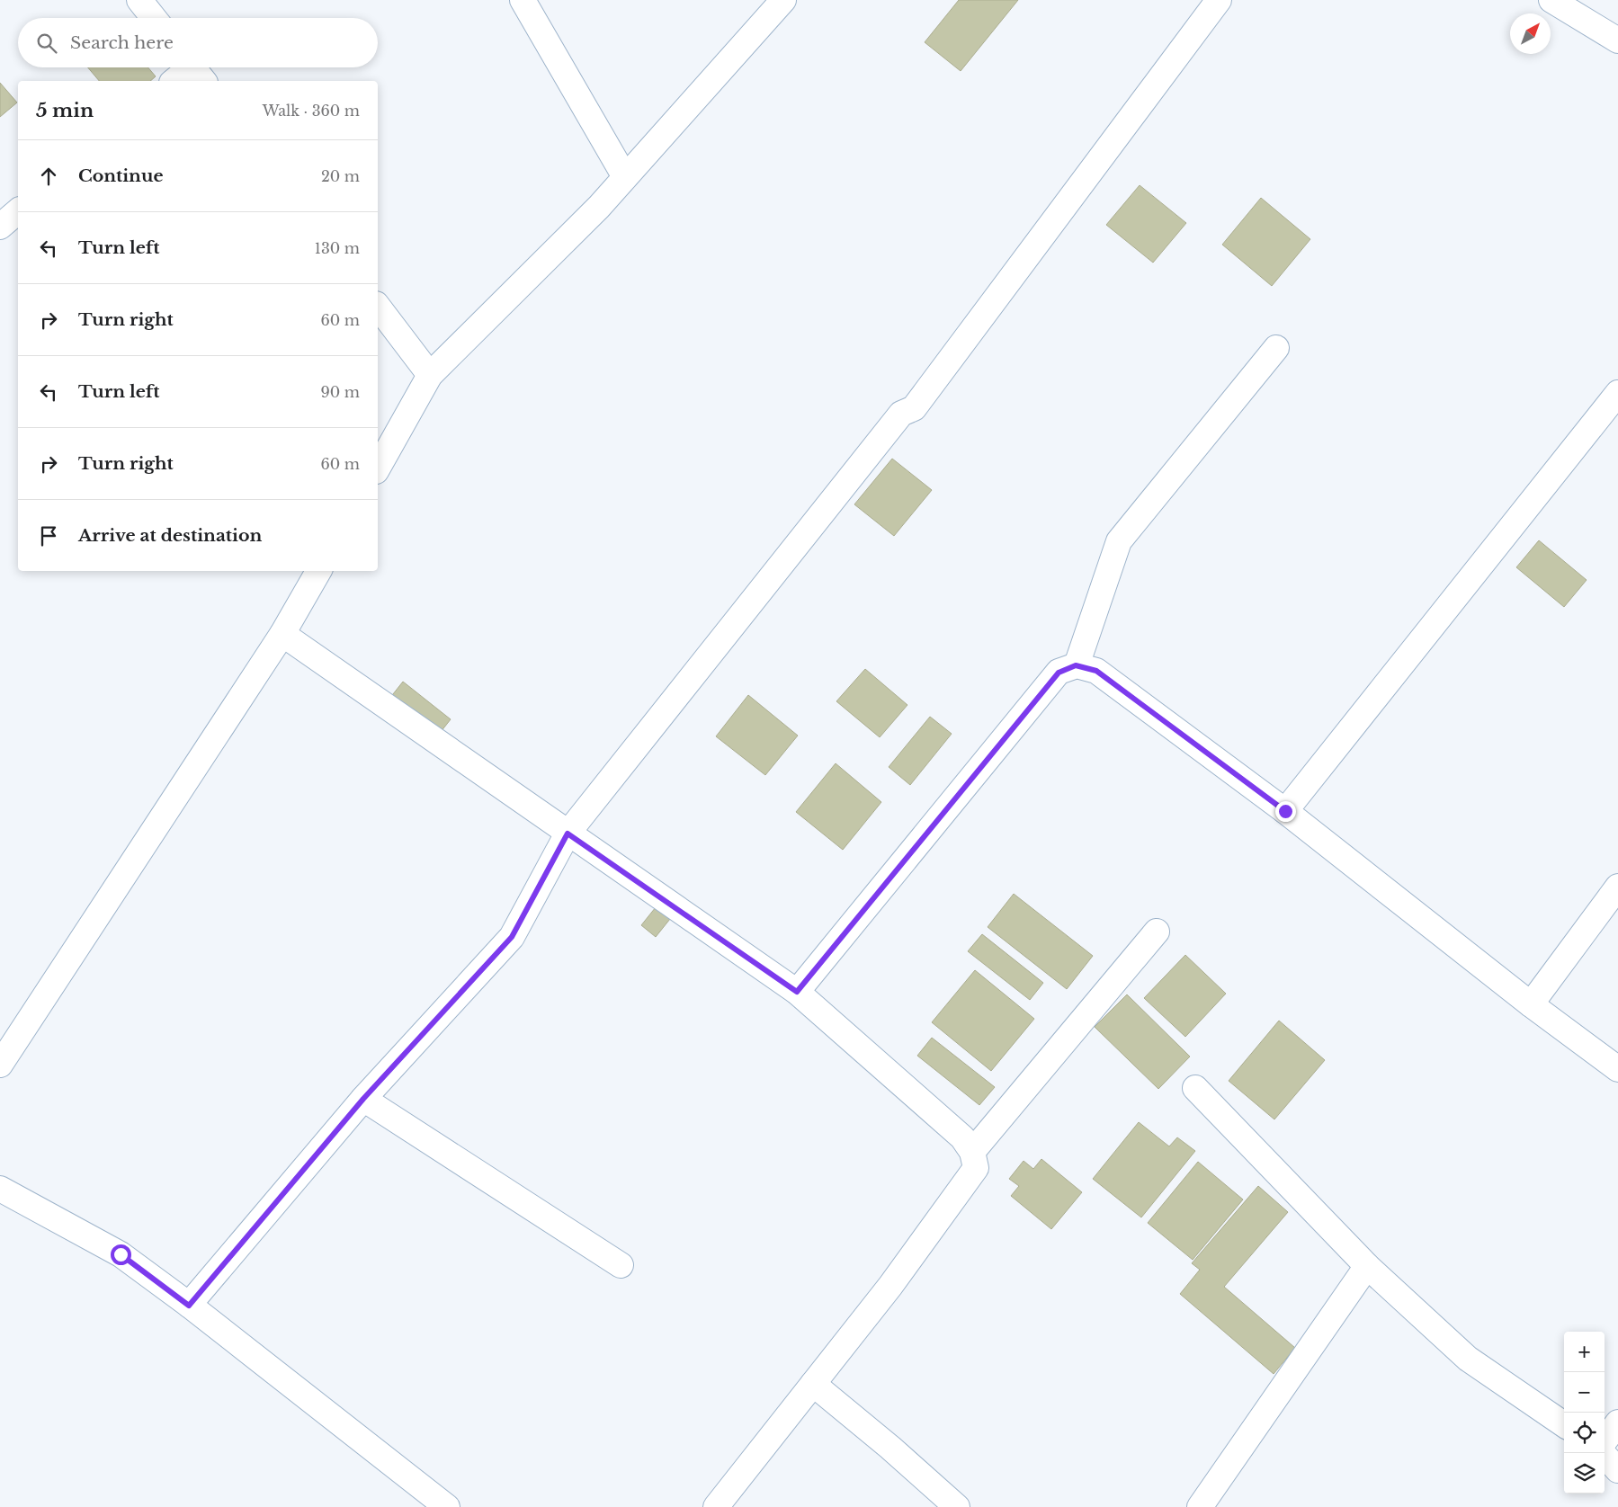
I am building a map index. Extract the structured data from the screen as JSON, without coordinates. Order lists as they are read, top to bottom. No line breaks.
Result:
{"north":"top right","page":{"search":"Search here","heading":["5 min","Walk · 360 m"],"list":[["Continue","20 m"],["Turn left","130 m"],["Turn right","60 m"],["Turn left","90 m"],["Turn right","60 m"],"Arrive at destination"],"map_buttons":["+","−"]}}
